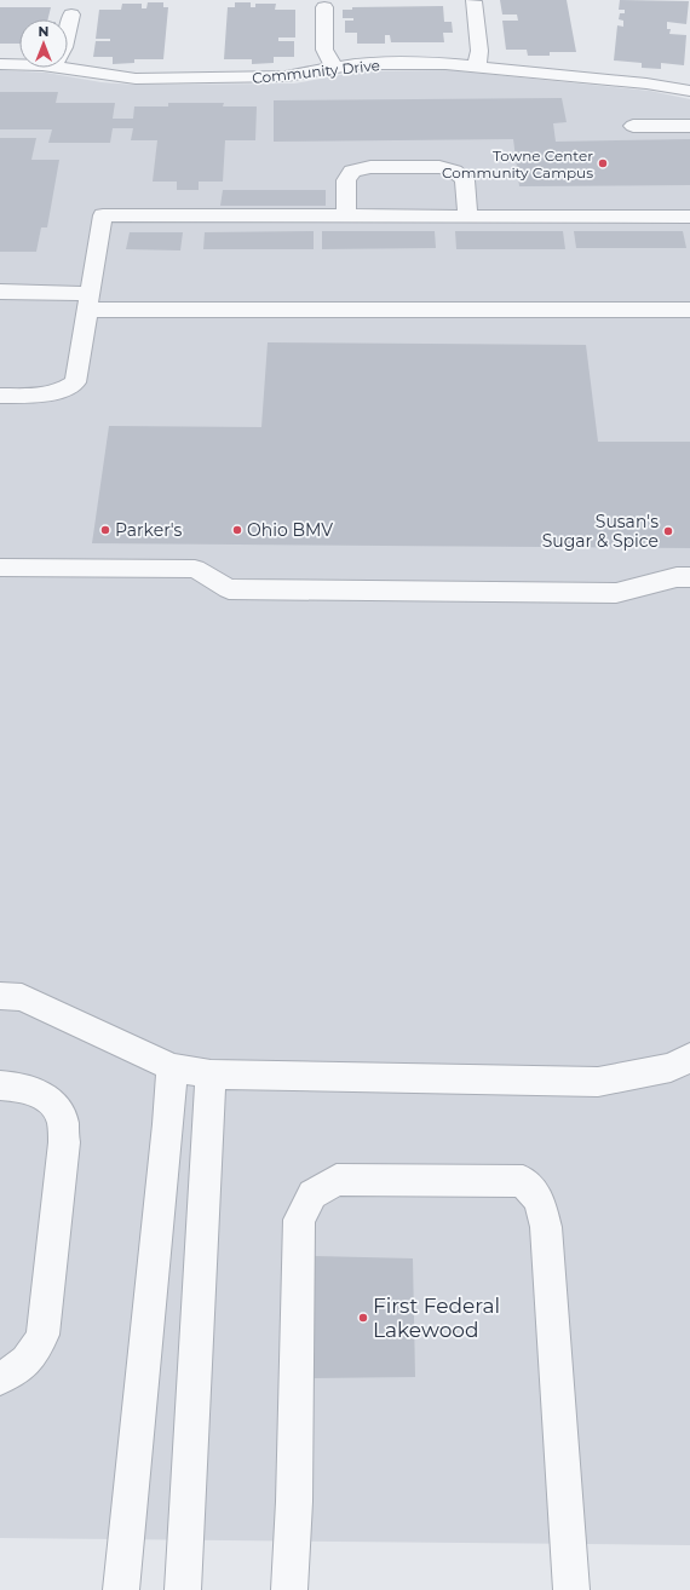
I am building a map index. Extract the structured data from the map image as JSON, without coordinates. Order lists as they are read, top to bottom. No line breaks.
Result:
{"streets":{"street":["Community Drive"]},"places":["Towne Center Community Campus","Parker's","Ohio BMV","Susan's Sugar & Spice","First Federal Lakewood"],"north":"top"}
